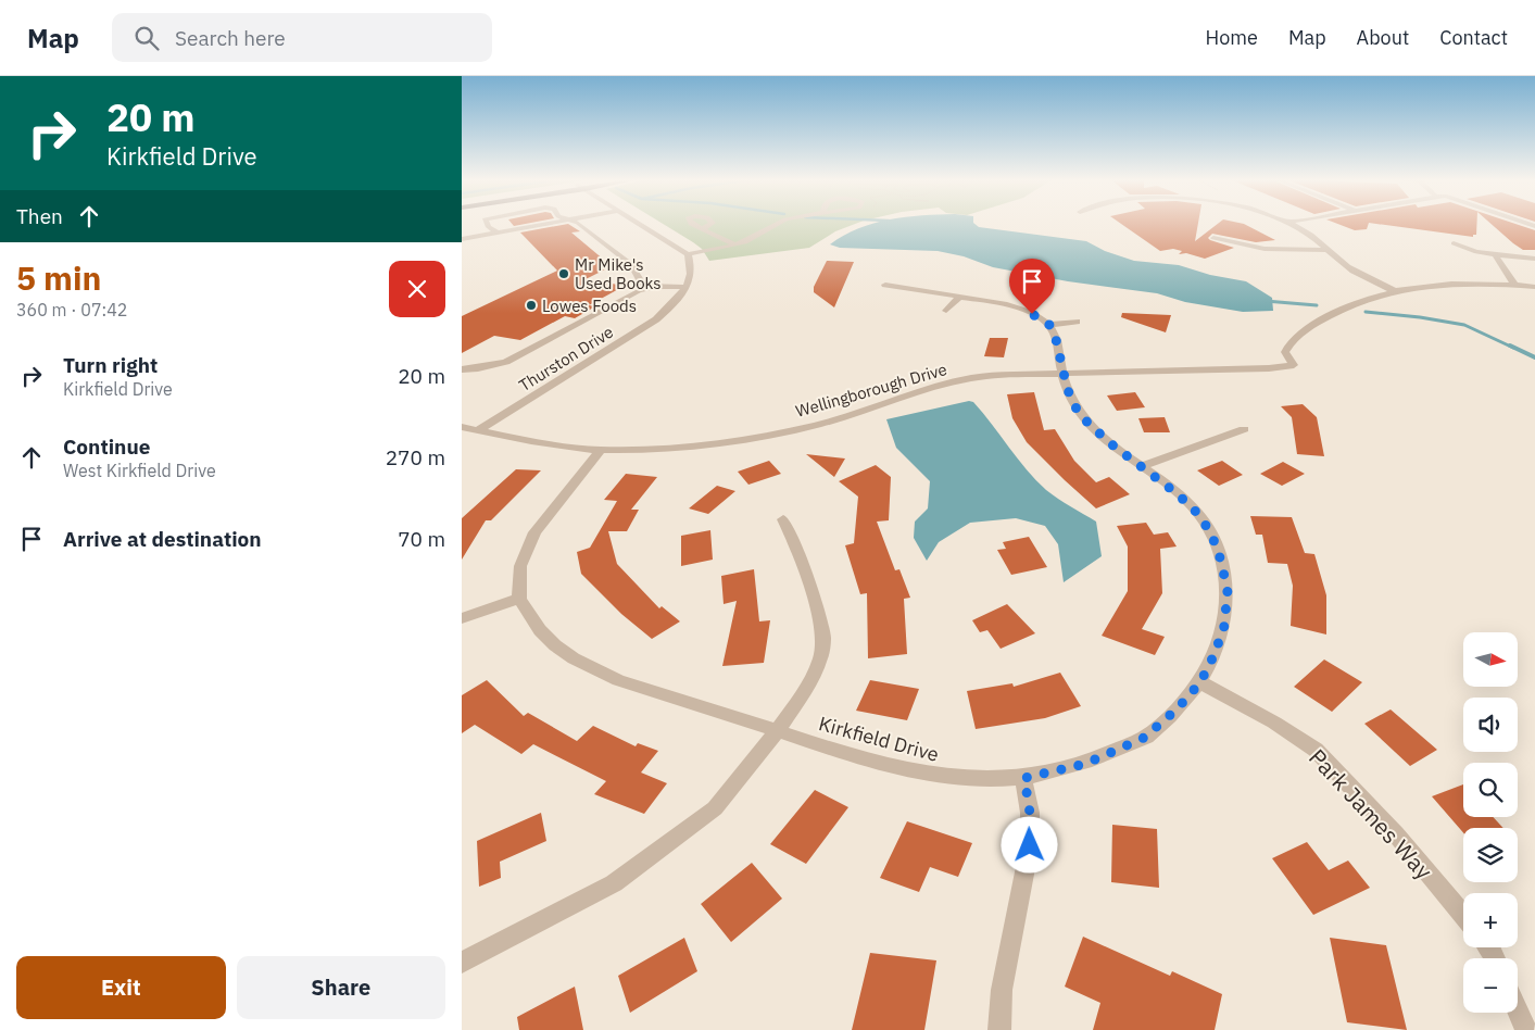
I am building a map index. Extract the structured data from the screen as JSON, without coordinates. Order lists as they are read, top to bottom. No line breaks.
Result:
{"streets":{"street":["Thurston Drive","Wellingborough Drive","Kirkfield Drive","Park James Way"]},"crossings":[["Thurston Drive","Wellingborough Drive"],["Wellingborough Drive","Kirkfield Drive"],["Kirkfield Drive","Park James Way"]],"places":["Mr Mike's Used Books","Lowes Foods"],"north":"right","page":{"header":"Map","search":"Search here","nav":["Home","Map","About","Contact"],"turn":["20 m","Kirkfield Drive"],"then":"Then","heading":["5 min","360 m · 07:42"],"list":[{"name":"Turn right","note":"Kirkfield Drive","value":"20 m"},{"name":"Continue","note":"West Kirkfield Drive","value":"270 m"},{"name":"Arrive at destination","value":"70 m"}],"map_buttons":["+","−"],"buttons":["Exit","Share"]}}
